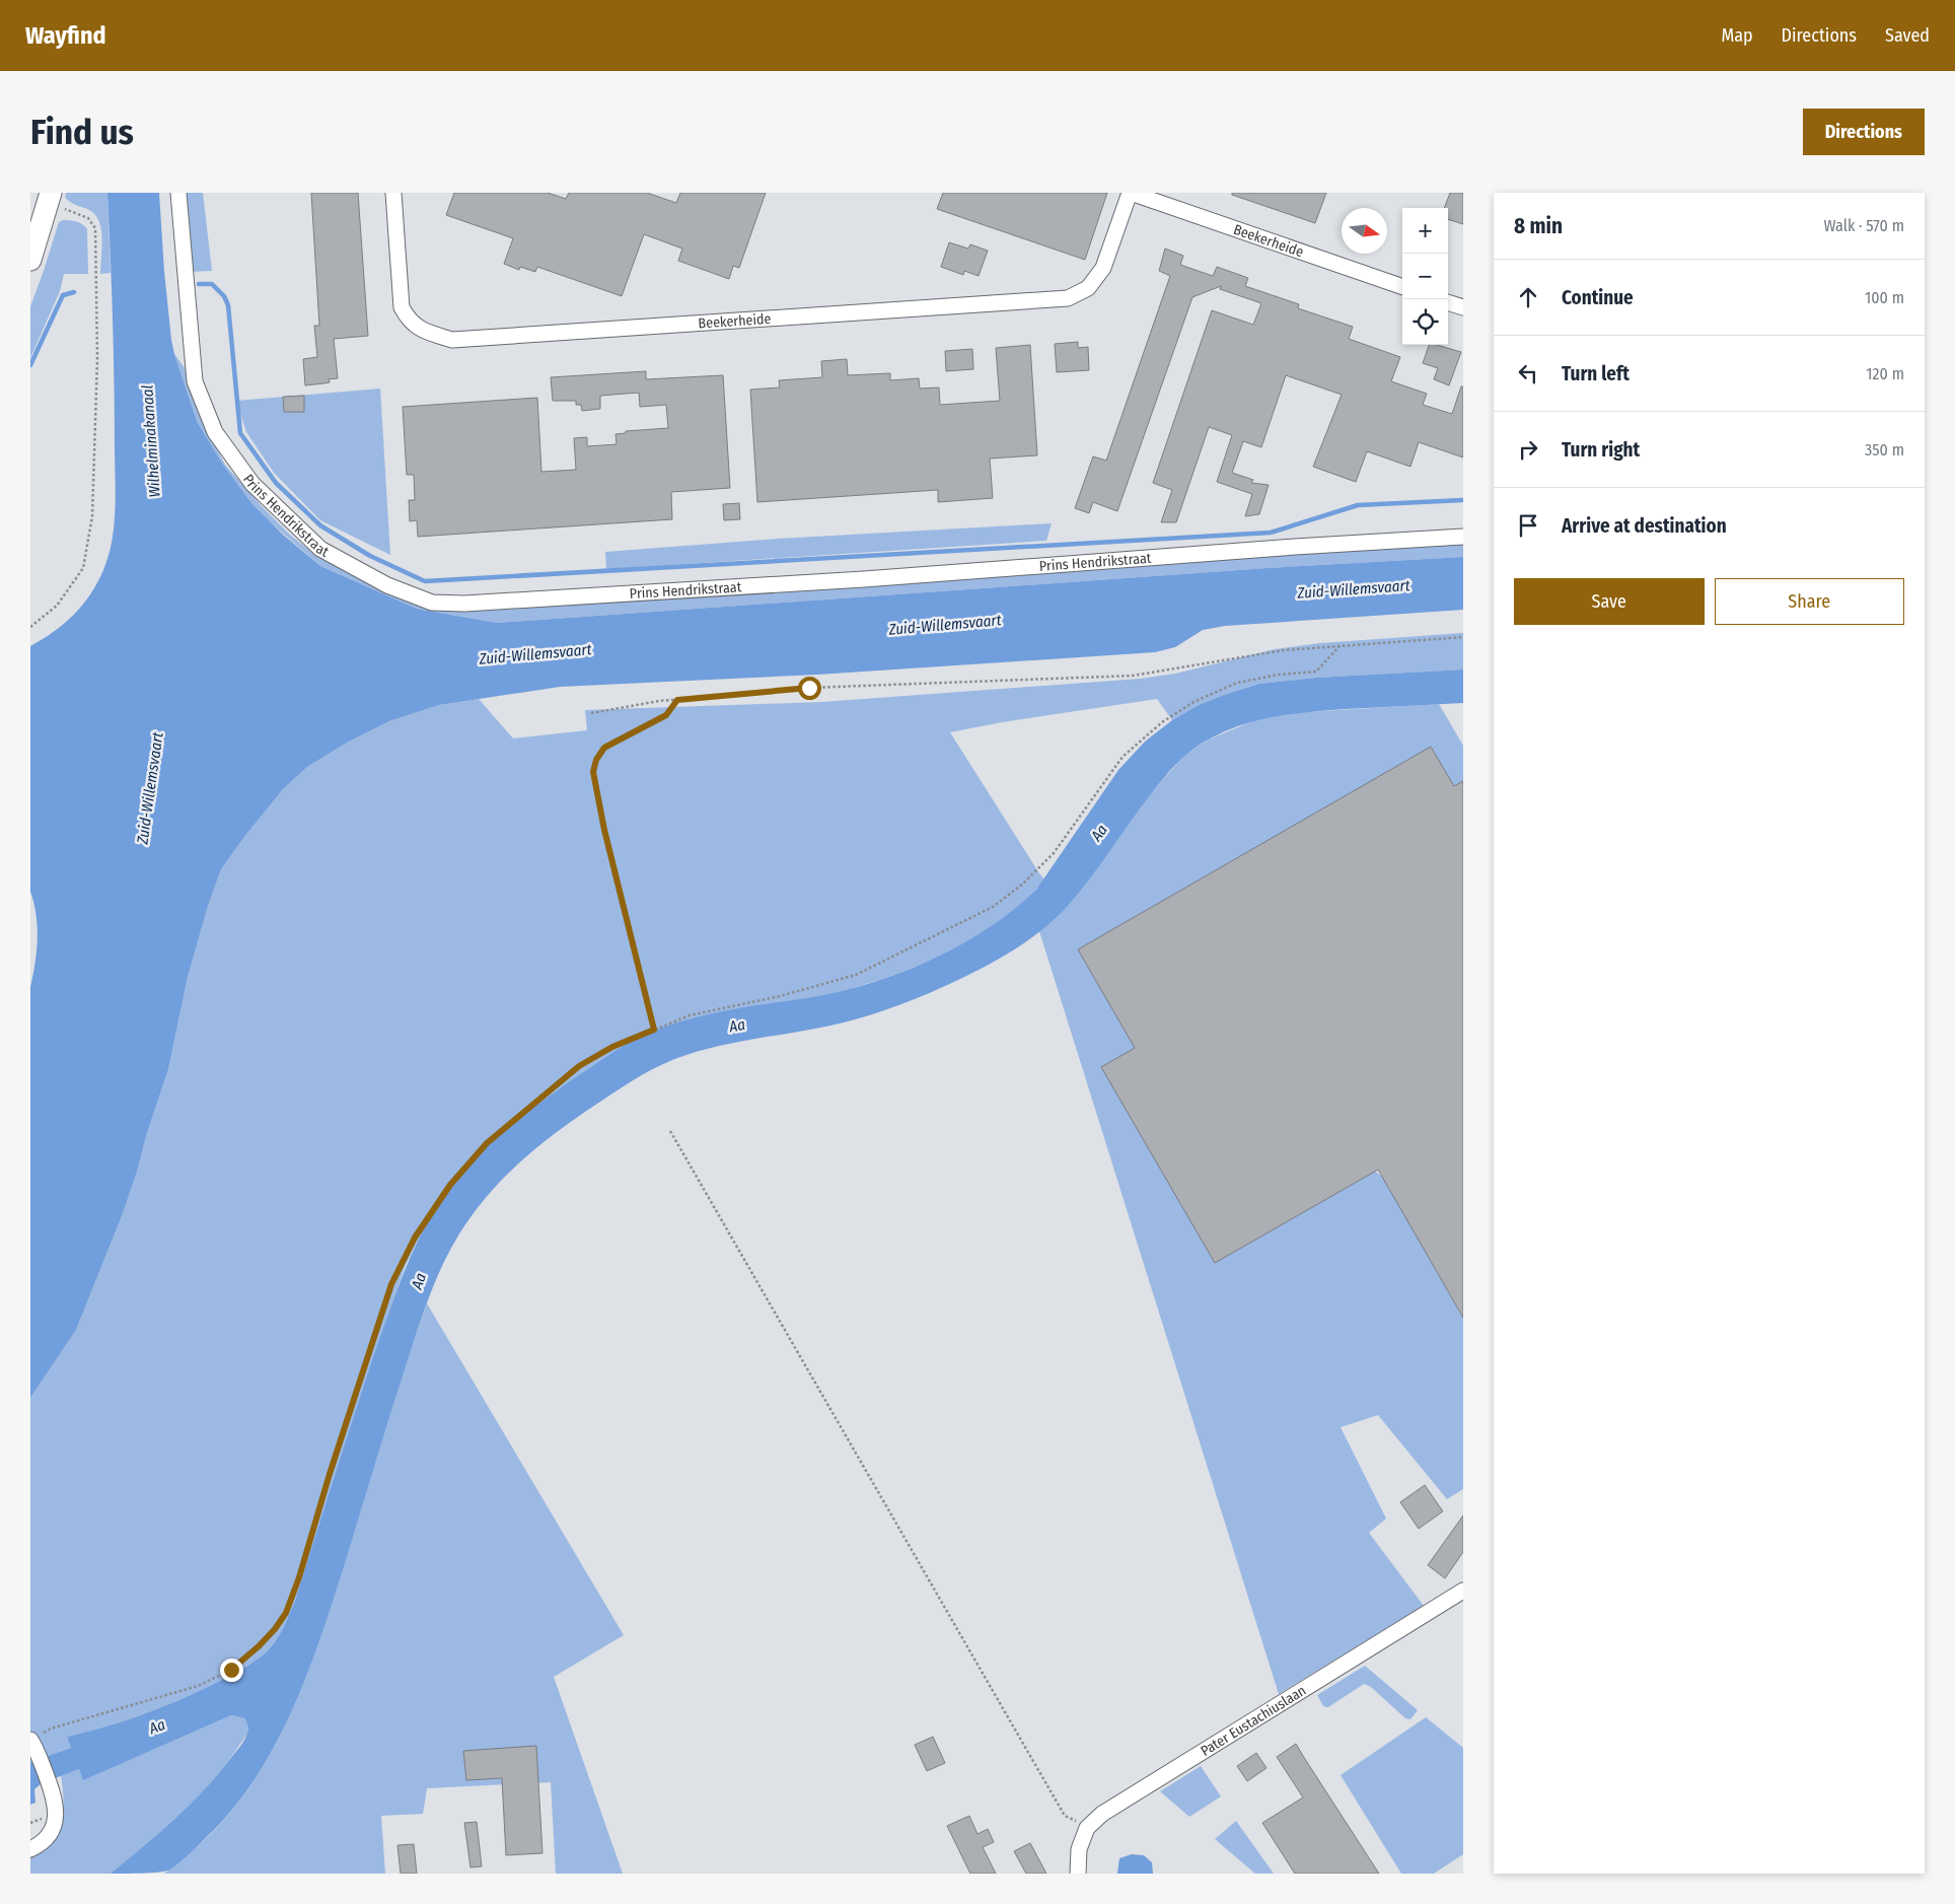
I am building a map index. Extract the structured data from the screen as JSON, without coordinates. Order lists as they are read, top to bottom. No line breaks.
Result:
{"streets":{"street":["Beekerheide","Prins Hendrikstraat","Pater Eustachiuslaan"]},"water":["Wilhelminakanaal","Zuid-Willemsvaart","Aa"],"north":"right","page":{"header":"Wayfind","nav":["Map","Directions","Saved"],"buttons":["Directions",["Save","Share"]],"title":"Find us","heading":["8 min","Walk · 570 m"],"map_buttons":["+","−"],"list":[["Continue","100 m"],["Turn left","120 m"],["Turn right","350 m"],"Arrive at destination"]}}
